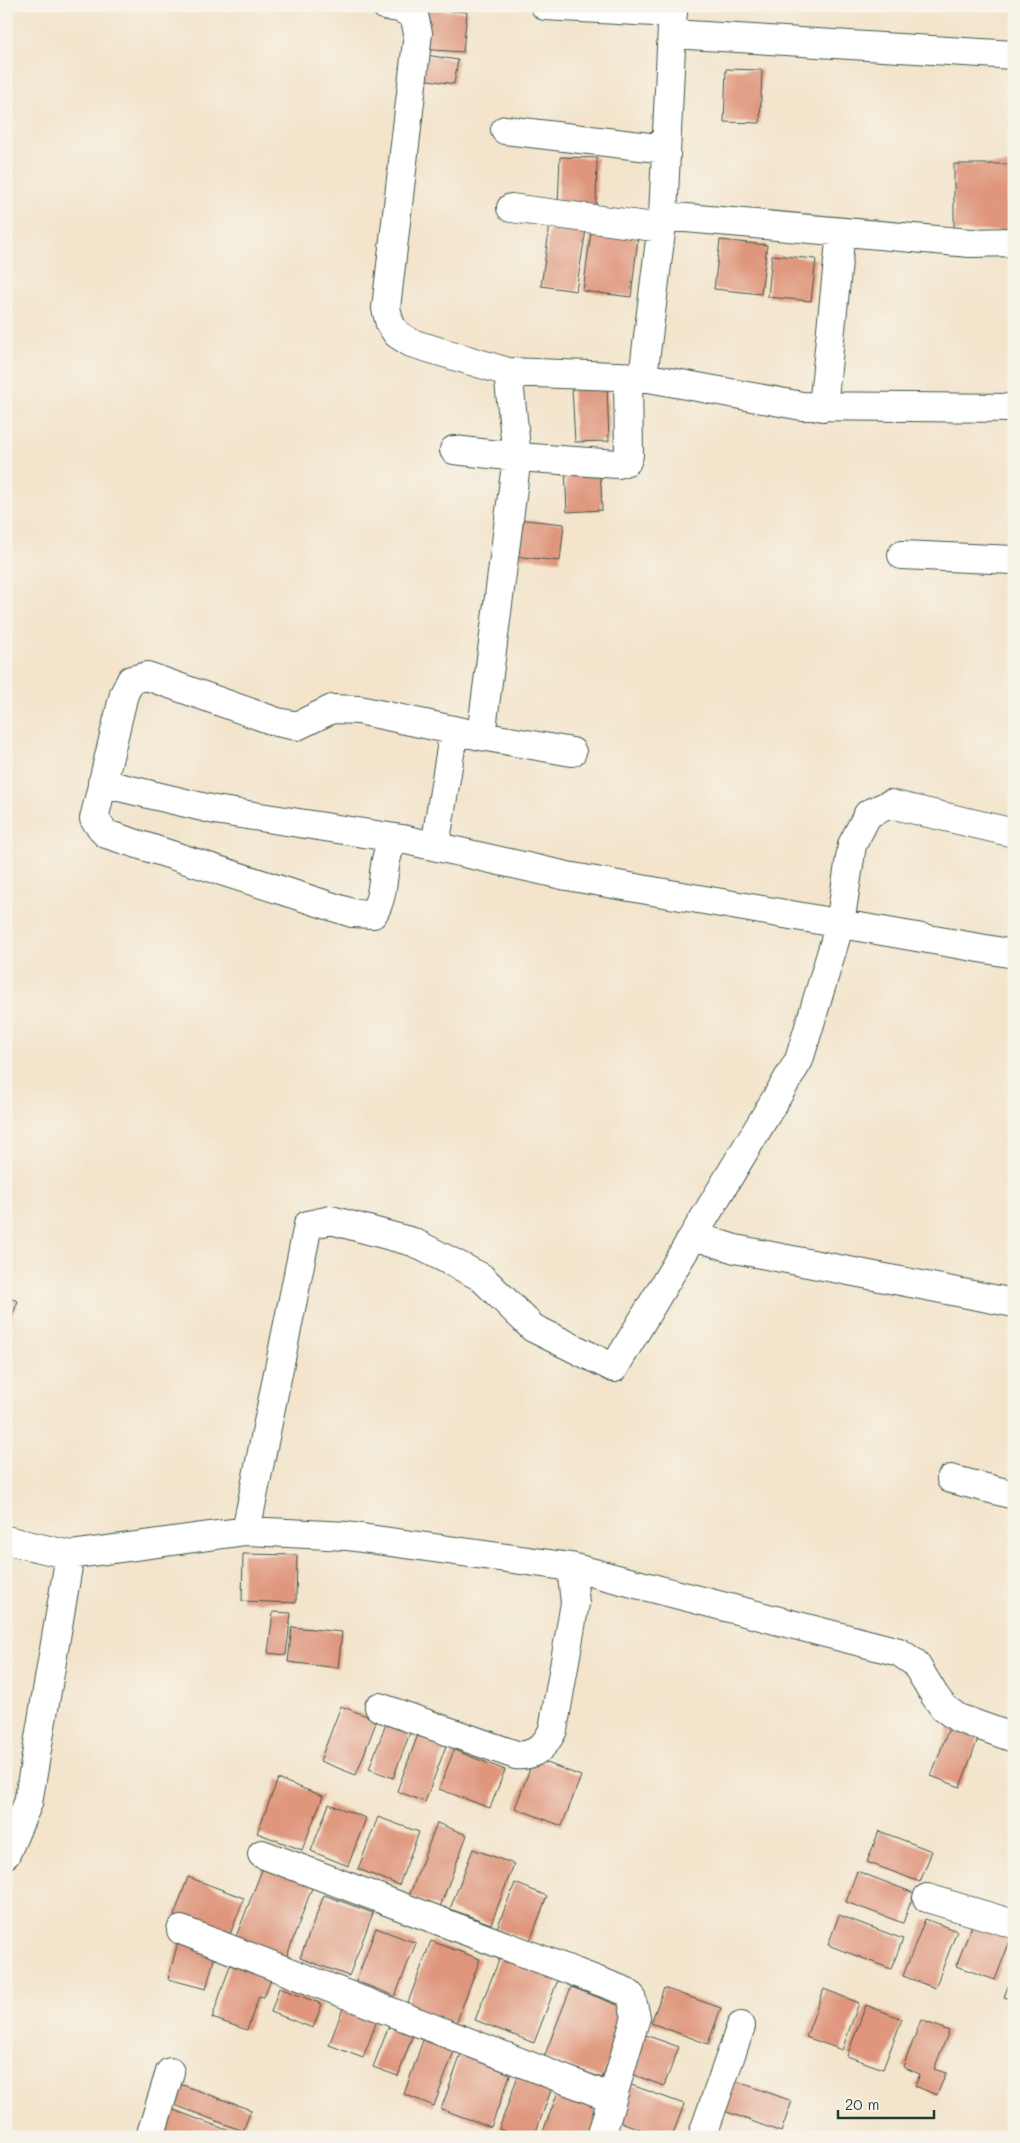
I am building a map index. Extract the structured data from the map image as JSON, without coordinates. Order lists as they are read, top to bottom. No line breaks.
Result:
{"scale_bar":"20 m"}
